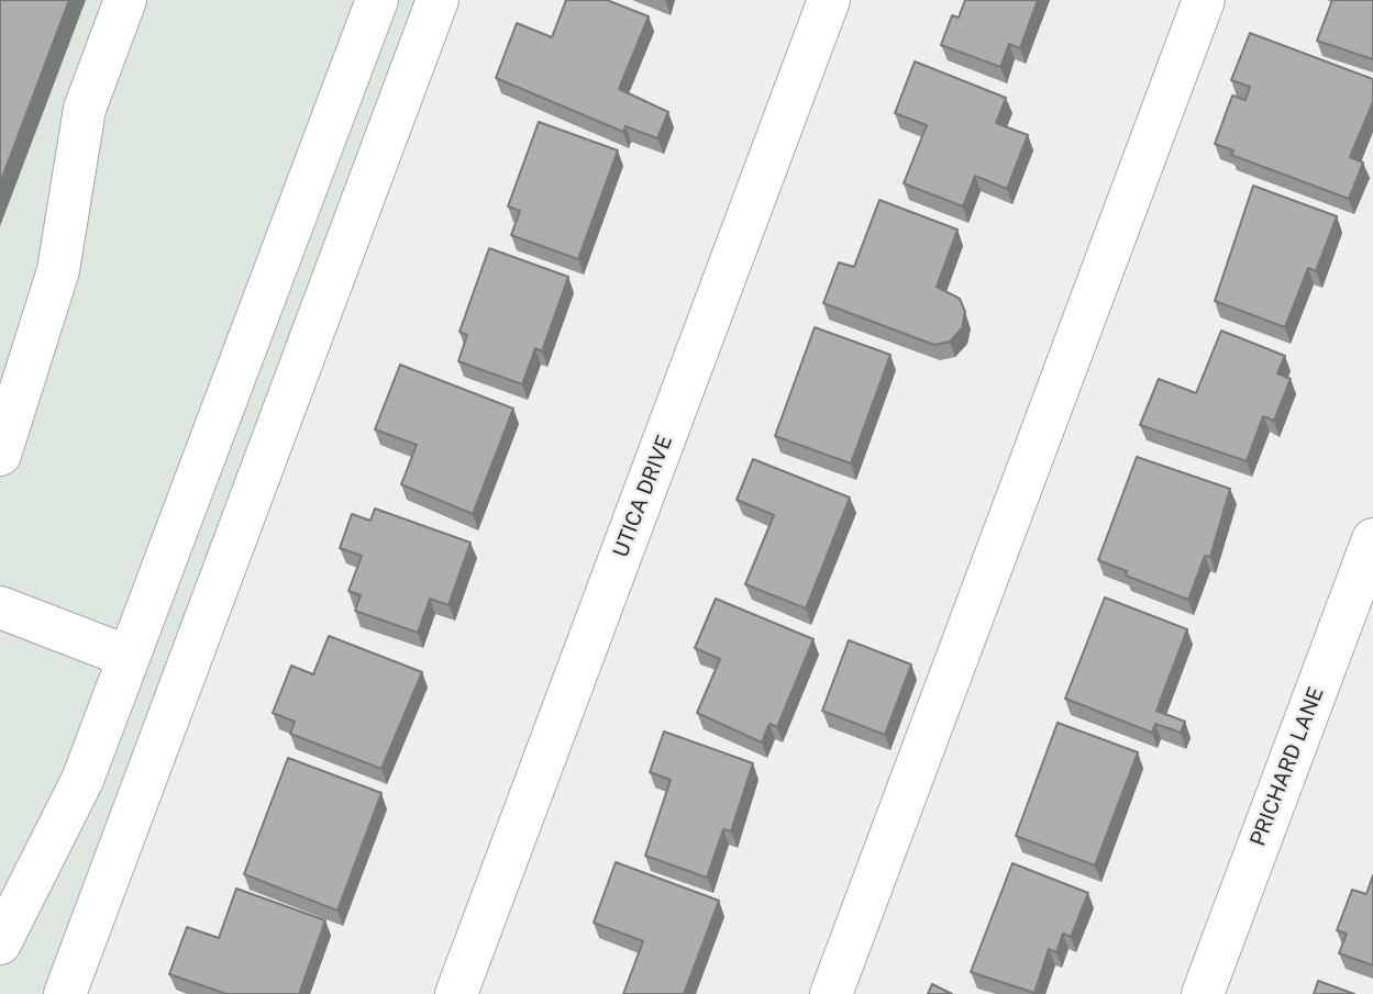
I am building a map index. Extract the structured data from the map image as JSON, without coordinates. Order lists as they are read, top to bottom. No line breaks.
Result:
{"streets":{"street":["UTICA DRIVE","PRICHARD LANE"]}}
